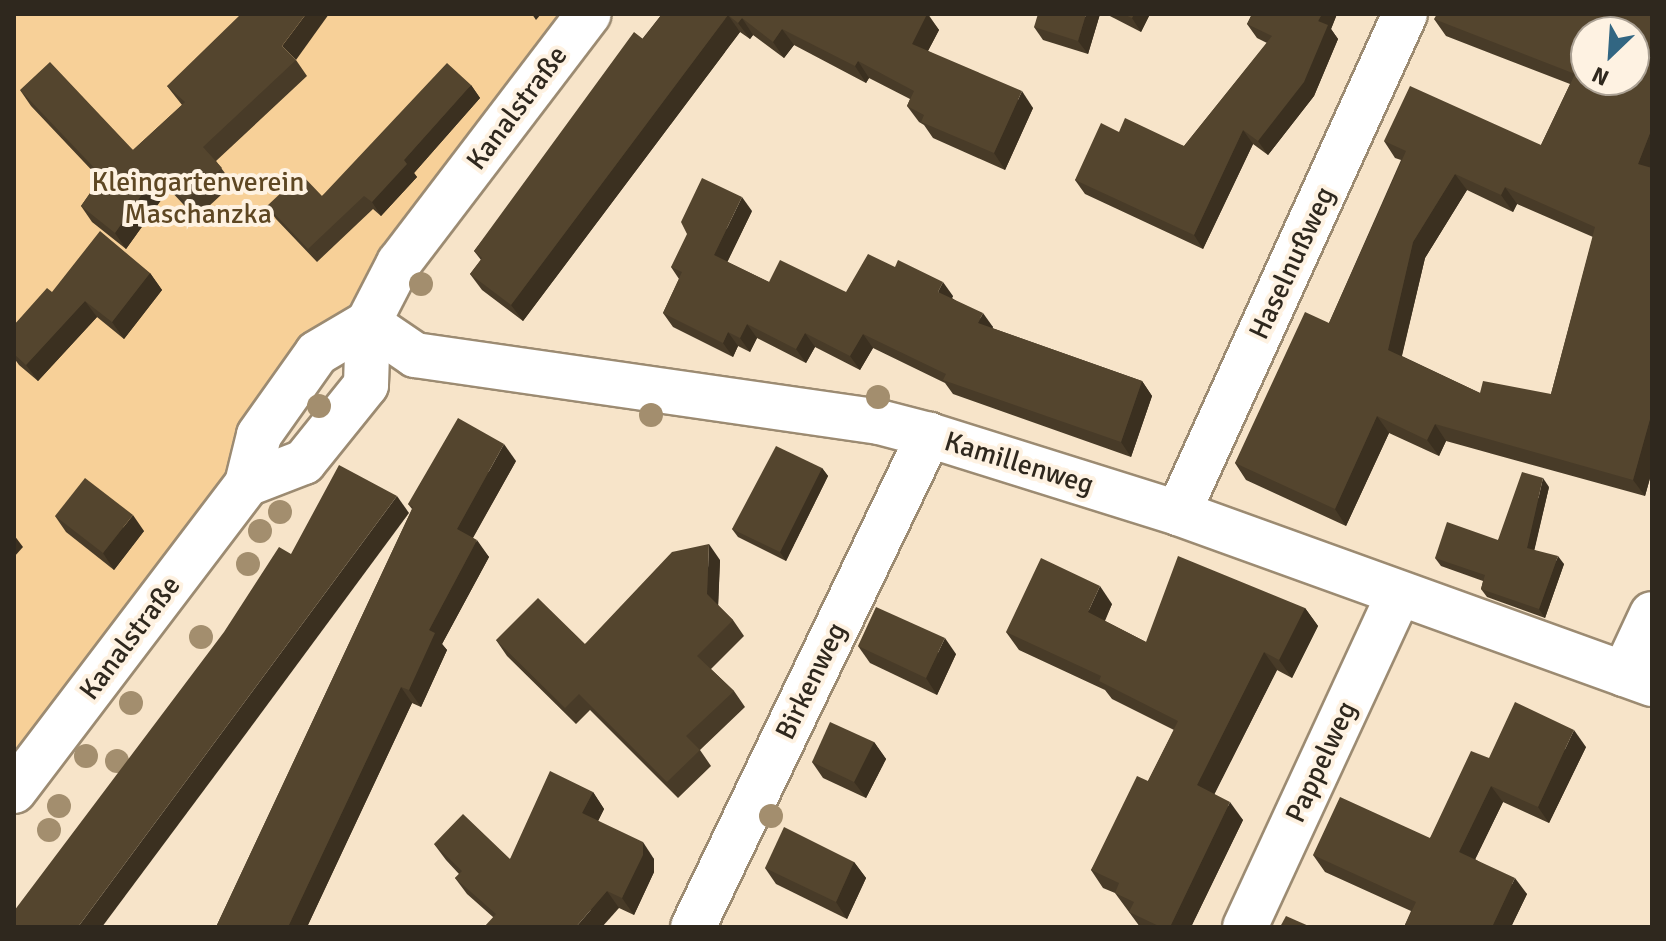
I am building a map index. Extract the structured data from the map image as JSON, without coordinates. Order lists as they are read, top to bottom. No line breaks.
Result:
{"streets":{"street":["Kanalstraße","Haselnußweg","Kamillenweg","Birkenweg","Pappelweg"]},"crossings":[["Kanalstraße","Kamillenweg"],["Haselnußweg","Kamillenweg"],["Kamillenweg","Birkenweg"],["Kamillenweg","Pappelweg"]],"parks":["Kleingartenverein Maschanzka"],"north":"bottom left"}
